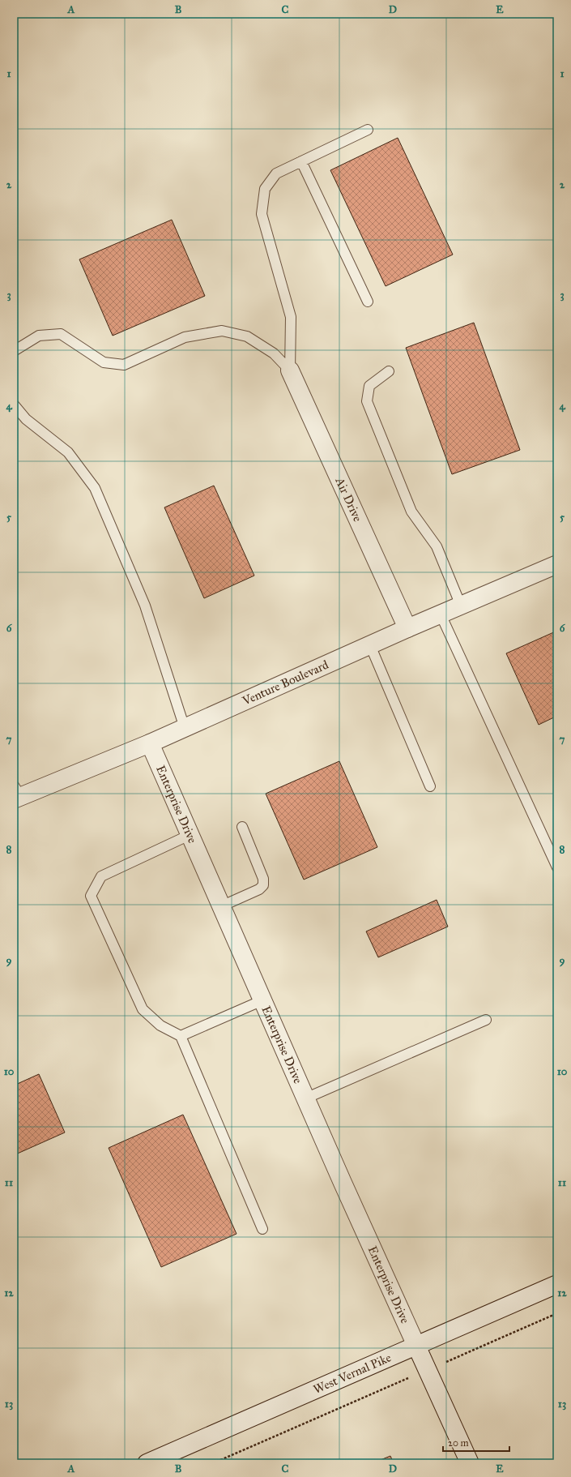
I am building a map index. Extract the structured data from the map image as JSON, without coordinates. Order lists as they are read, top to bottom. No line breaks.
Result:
{"streets":{"street":["Air Drive","Venture Boulevard","Enterprise Drive","West Vernal Pike"]},"crossings":[["Air Drive","Venture Boulevard"],["Venture Boulevard","Enterprise Drive"],["Enterprise Drive","West Vernal Pike"]],"scale_bar":"20 m","grid":{"columns":["A","B","C","D","E"],"rows":["1","2","3","4","5","6","7","8","9","10","11","12","13"]}}
